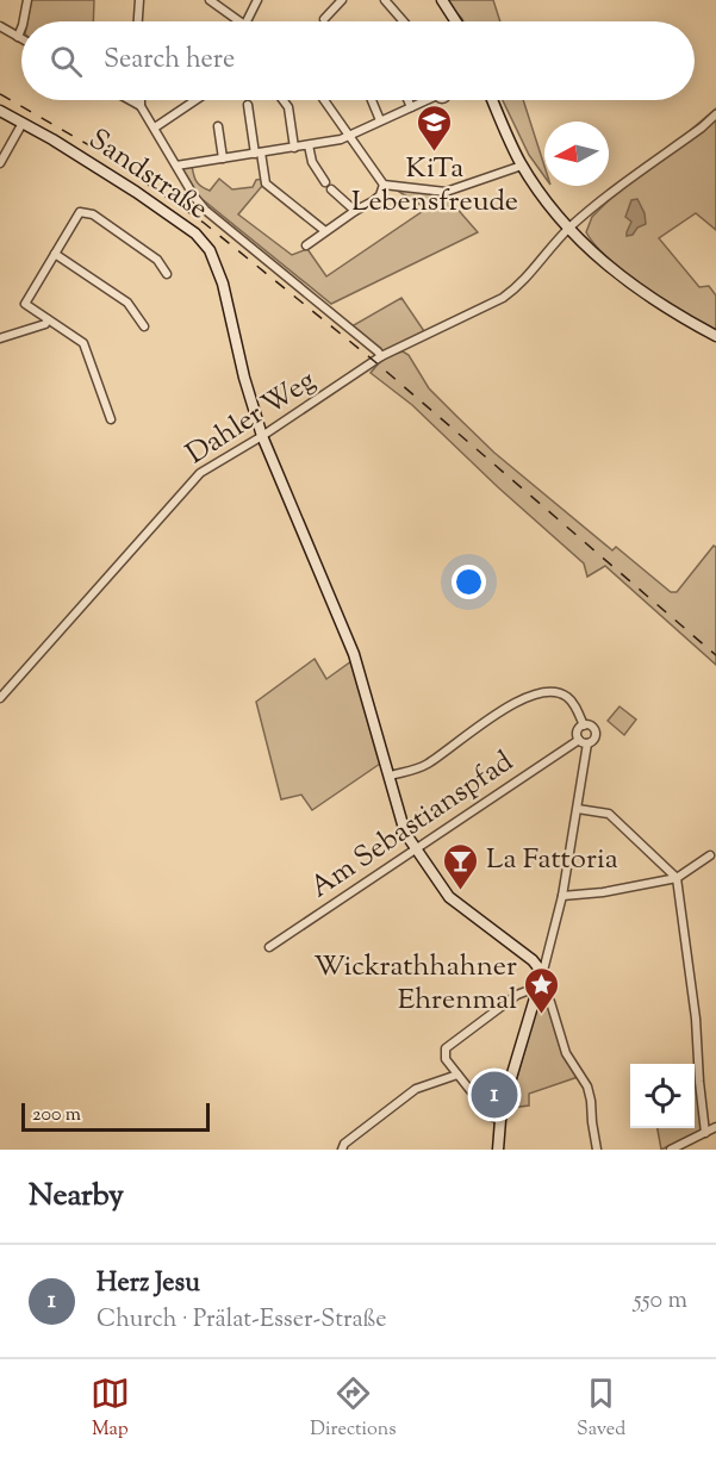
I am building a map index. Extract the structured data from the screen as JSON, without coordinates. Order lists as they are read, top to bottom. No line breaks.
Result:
{"streets":{"main road":["Sandstraße"],"street":["Dahler Weg","Am Sebastianspfad"]},"crossings":[["Sandstraße","Dahler Weg"],["Sandstraße","Am Sebastianspfad"]],"places":{"school or university":["KiTa Lebensfreude"],"bar":["La Fattoria"],"place":["Wickrathhahner Ehrenmal"]},"scale_bar":"200 m","north":"left","page":{"search":"Search here","pins":"1","scale":"200 m","heading":"Nearby","list":[{"mark":"1","name":"Herz Jesu","note":"Church · Prälat-Esser-Straße","value":"550 m"}],"nav":["Map","Directions","Saved"]}}
